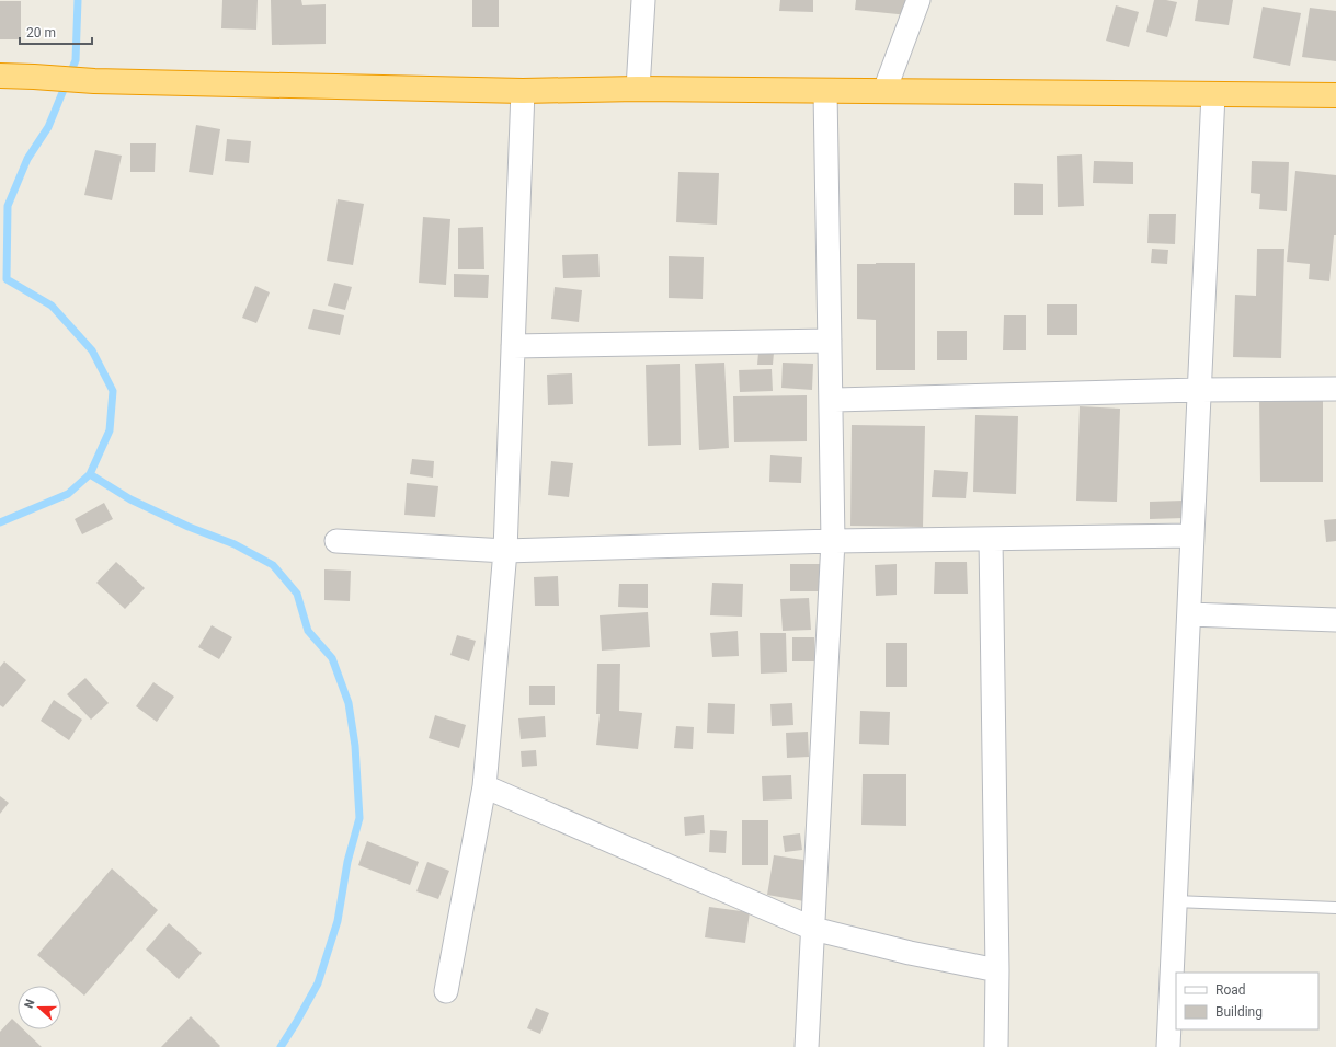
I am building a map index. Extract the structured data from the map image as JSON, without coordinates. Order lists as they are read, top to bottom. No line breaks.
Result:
{"legend":["Road","Building"],"scale_bar":"20 m","north":"left"}
